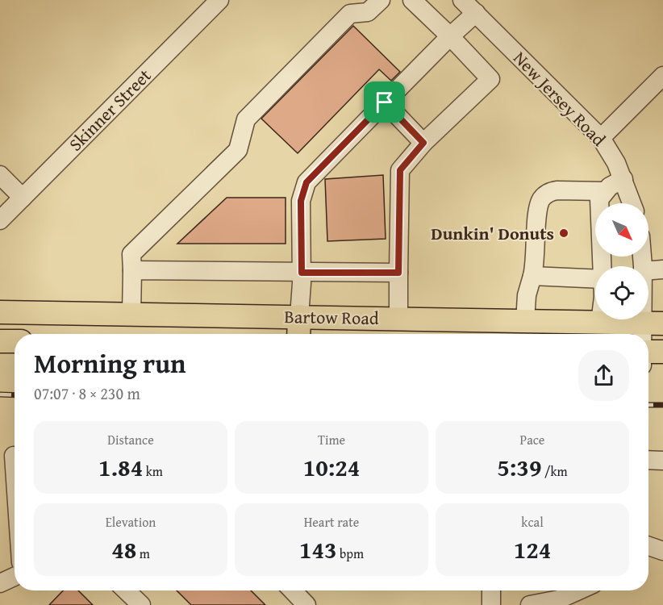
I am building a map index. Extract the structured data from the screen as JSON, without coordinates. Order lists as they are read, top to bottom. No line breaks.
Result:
{"streets":{"main road":["Bartow Road"],"street":["New Jersey Road","Skinner Street"]},"places":["Dunkin' Donuts"],"north":"bottom right","page":{"heading":["Morning run","07:07 · 8 × 230 m"],"stats":[["Distance","1.84 km"],["Time","10:24"],["Pace","5:39 /km"],["Elevation","48 m"],["Heart rate","143 bpm"],["kcal","124"]]}}
